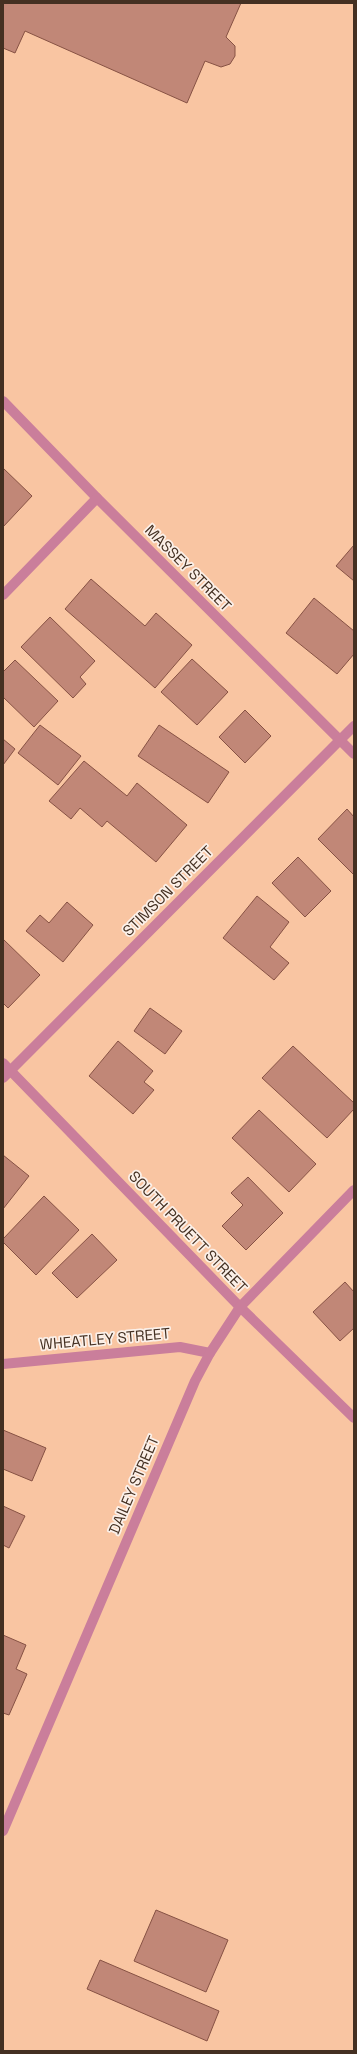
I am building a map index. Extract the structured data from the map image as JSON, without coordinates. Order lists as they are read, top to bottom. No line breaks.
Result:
{"streets":{"street":["MASSEY STREET","STIMSON STREET","SOUTH PRUETT STREET","WHEATLEY STREET","DAILEY STREET"]},"crossings":[["MASSEY STREET","STIMSON STREET"],["STIMSON STREET","SOUTH PRUETT STREET"],["SOUTH PRUETT STREET","DAILEY STREET"],["WHEATLEY STREET","DAILEY STREET"]]}
